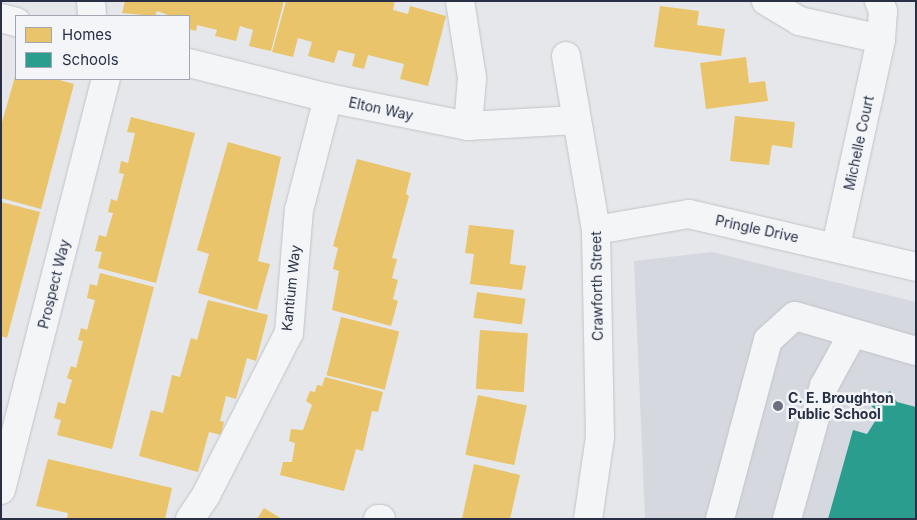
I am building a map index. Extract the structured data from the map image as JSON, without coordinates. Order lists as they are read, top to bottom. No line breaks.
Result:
{"streets":{"street":["Elton Way","Michelle Court","Pringle Drive","Prospect Way","Crawforth Street","Kantium Way"]},"crossings":[["Elton Way","Crawforth Street"],["Elton Way","Kantium Way"],["Michelle Court","Pringle Drive"],["Pringle Drive","Crawforth Street"]],"places":["C. E. Broughton Public School"],"legend":["Homes","Schools"]}
